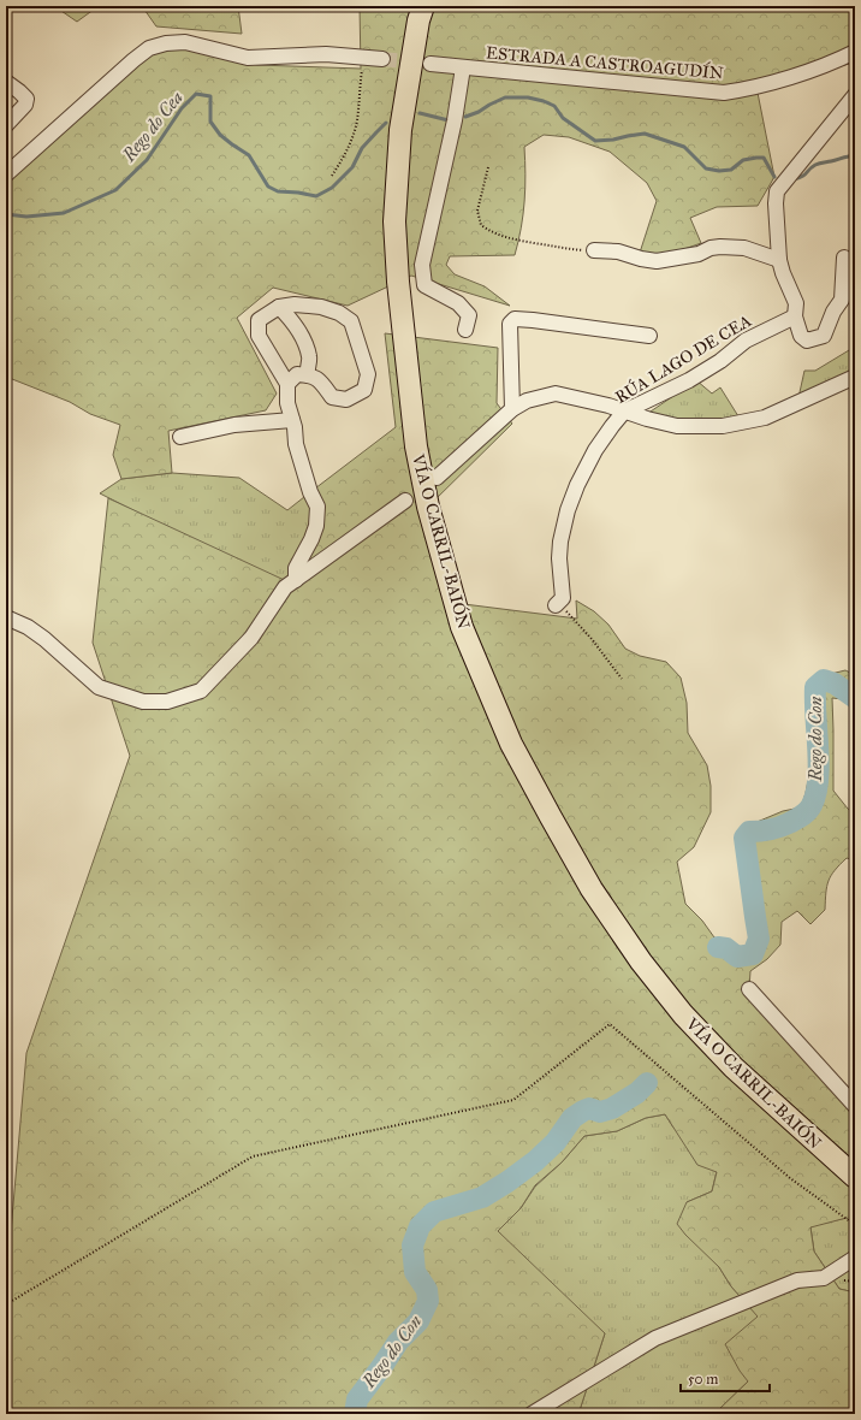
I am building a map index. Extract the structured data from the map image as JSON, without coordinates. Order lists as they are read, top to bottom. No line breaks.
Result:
{"streets":{"highway":["VÍA O CARRIL-BAIÓN"],"street":["ESTRADA A CASTROAGUDÍN","RÚA LAGO DE CEA"]},"water":["Rego do Cea","Rego do Con"],"scale_bar":"50 m"}
